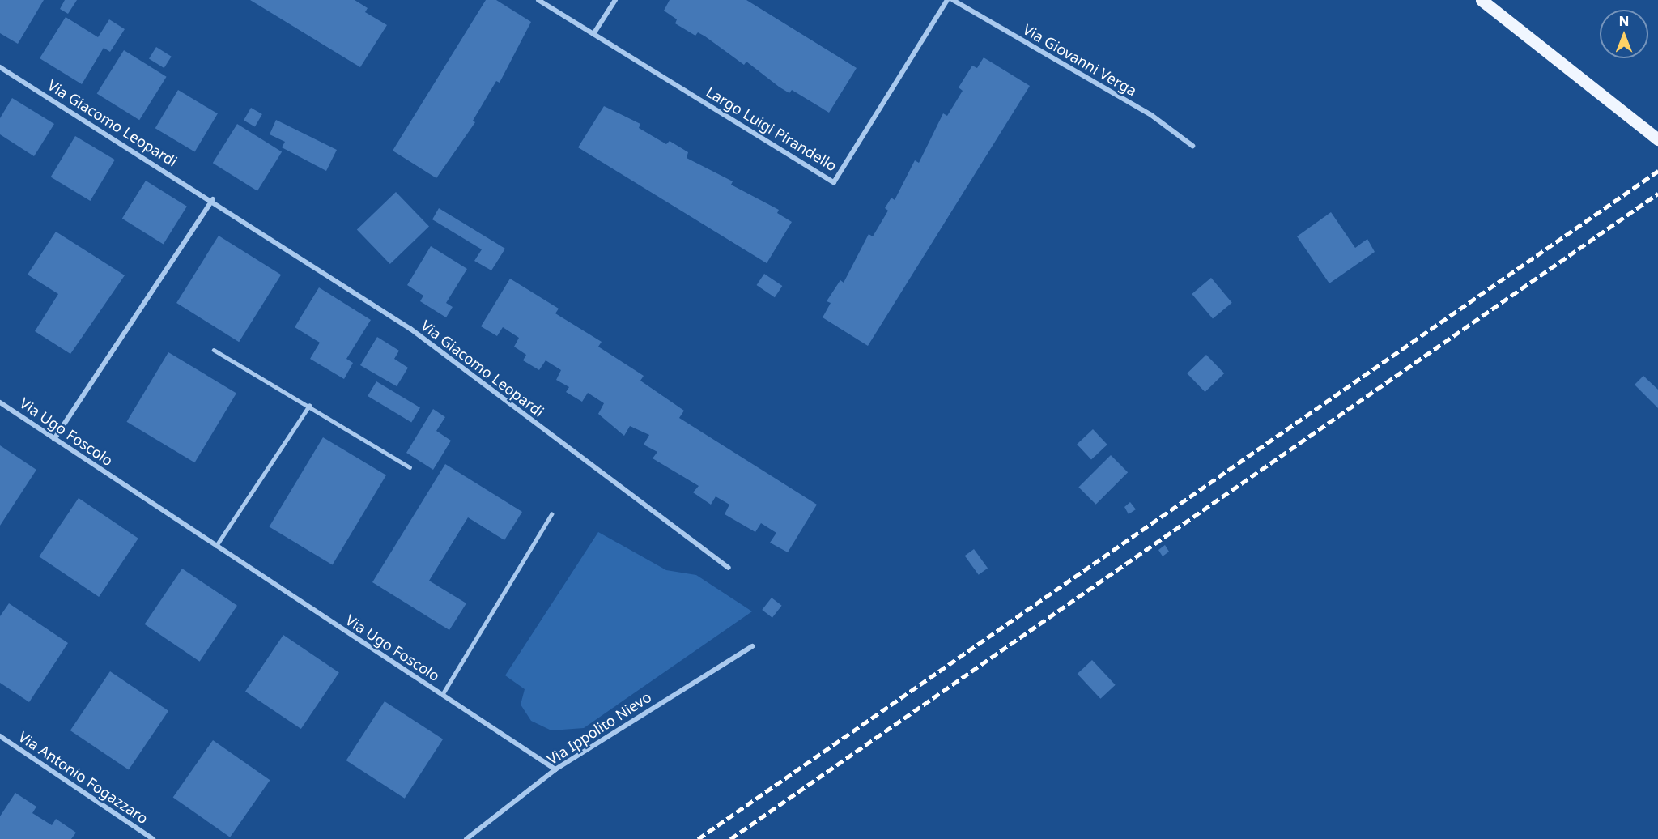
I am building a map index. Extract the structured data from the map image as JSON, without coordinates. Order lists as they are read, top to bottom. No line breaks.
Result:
{"streets":{"street":["Via Giovanni Verga","Via Giacomo Leopardi","Largo Luigi Pirandello","Via Ugo Foscolo","Via Ippolito Nievo","Via Antonio Fogazzaro"]},"crossings":[["Via Ugo Foscolo","Via Ippolito Nievo"]],"north":"top"}
